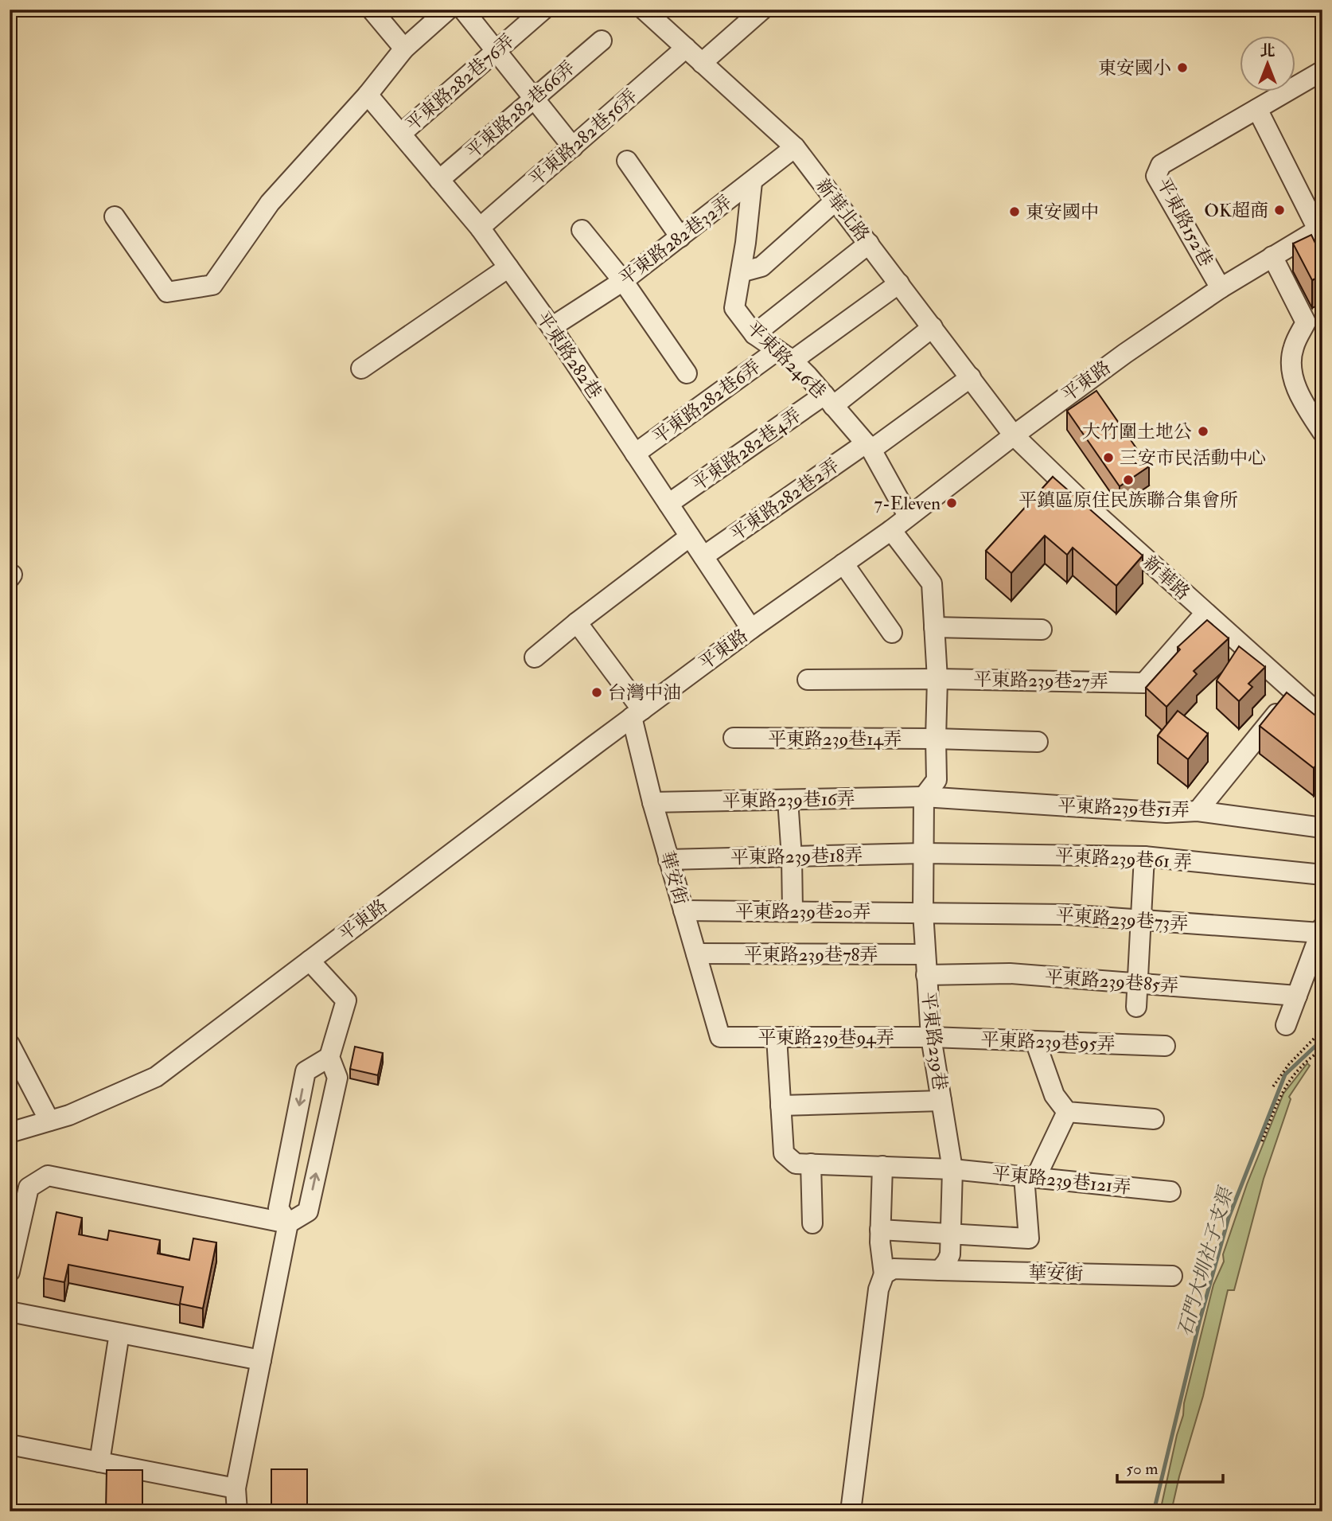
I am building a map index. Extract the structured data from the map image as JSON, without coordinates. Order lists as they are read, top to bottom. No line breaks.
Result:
{"streets":{"street":["平東路282巷76弄","平東路282巷66弄","平東路282巷56弄","新華北路","平東路152巷","平東路282巷32弄","平東路282巷","平東路246巷","平東路","平東路282巷6弄","平東路282巷4弄","平東路282巷2弄","新華路","平東路239巷27弄","平東路239巷14弄","平東路239巷16弄","平東路239巷51弄","平東路239巷18弄","平東路239巷61 弄","華安街","平東路239巷20弄","平東路239巷73弄","平東路239巷78弄","平東路239巷85弄","平東路239巷94弄","平東路239巷","平東路239巷95弄","平東路239巷121弄"]},"crossings":[["平東路282巷76弄","平東路282巷"],["平東路282巷66弄","平東路282巷"],["平東路282巷56弄","新華北路"],["平東路282巷56弄","平東路282巷"],["新華北路","平東路282巷32弄"],["新華北路","平東路"],["新華北路","平東路282巷6弄"],["新華北路","平東路282巷4弄"],["新華北路","平東路282巷2弄"],["新華北路","新華路"],["平東路152巷","平東路"],["平東路282巷32弄","平東路282巷"],["平東路282巷32弄","平東路246巷"],["平東路282巷","平東路"],["平東路282巷","平東路282巷6弄"],["平東路282巷","平東路282巷4弄"],["平東路282巷","平東路282巷2弄"],["平東路246巷","平東路"],["平東路246巷","平東路282巷6弄"],["平東路246巷","平東路282巷4弄"],["平東路246巷","平東路282巷2弄"],["平東路","新華路"],["平東路","華安街"],["平東路","平東路239巷"],["新華路","平東路239巷27弄"],["平東路239巷27弄","平東路239巷"],["平東路239巷14弄","平東路239巷"],["平東路239巷16弄","平東路239巷51弄"],["平東路239巷16弄","華安街"],["平東路239巷16弄","平東路239巷"],["平東路239巷51弄","平東路239巷"],["平東路239巷18弄","平東路239巷61 弄"],["平東路239巷18弄","華安街"],["平東路239巷18弄","平東路239巷"],["平東路239巷61 弄","平東路239巷"],["華安街","平東路239巷20弄"],["華安街","平東路239巷78弄"],["華安街","平東路239巷94弄"],["華安街","平東路239巷"],["平東路239巷20弄","平東路239巷73弄"],["平東路239巷20弄","平東路239巷"],["平東路239巷73弄","平東路239巷"],["平東路239巷78弄","平東路239巷"],["平東路239巷85弄","平東路239巷"],["平東路239巷94弄","平東路239巷"],["平東路239巷94弄","平東路239巷95弄"],["平東路239巷","平東路239巷95弄"],["平東路239巷","平東路239巷121弄"]],"water":["石門大圳社子支渠"],"places":["東安國小","OK超商","東安國中","大竹圍土地公","三安市民活動中心","平鎮區原住民族聯合集會所","7-Eleven","台灣中油"],"scale_bar":"50 m","north":"top"}
